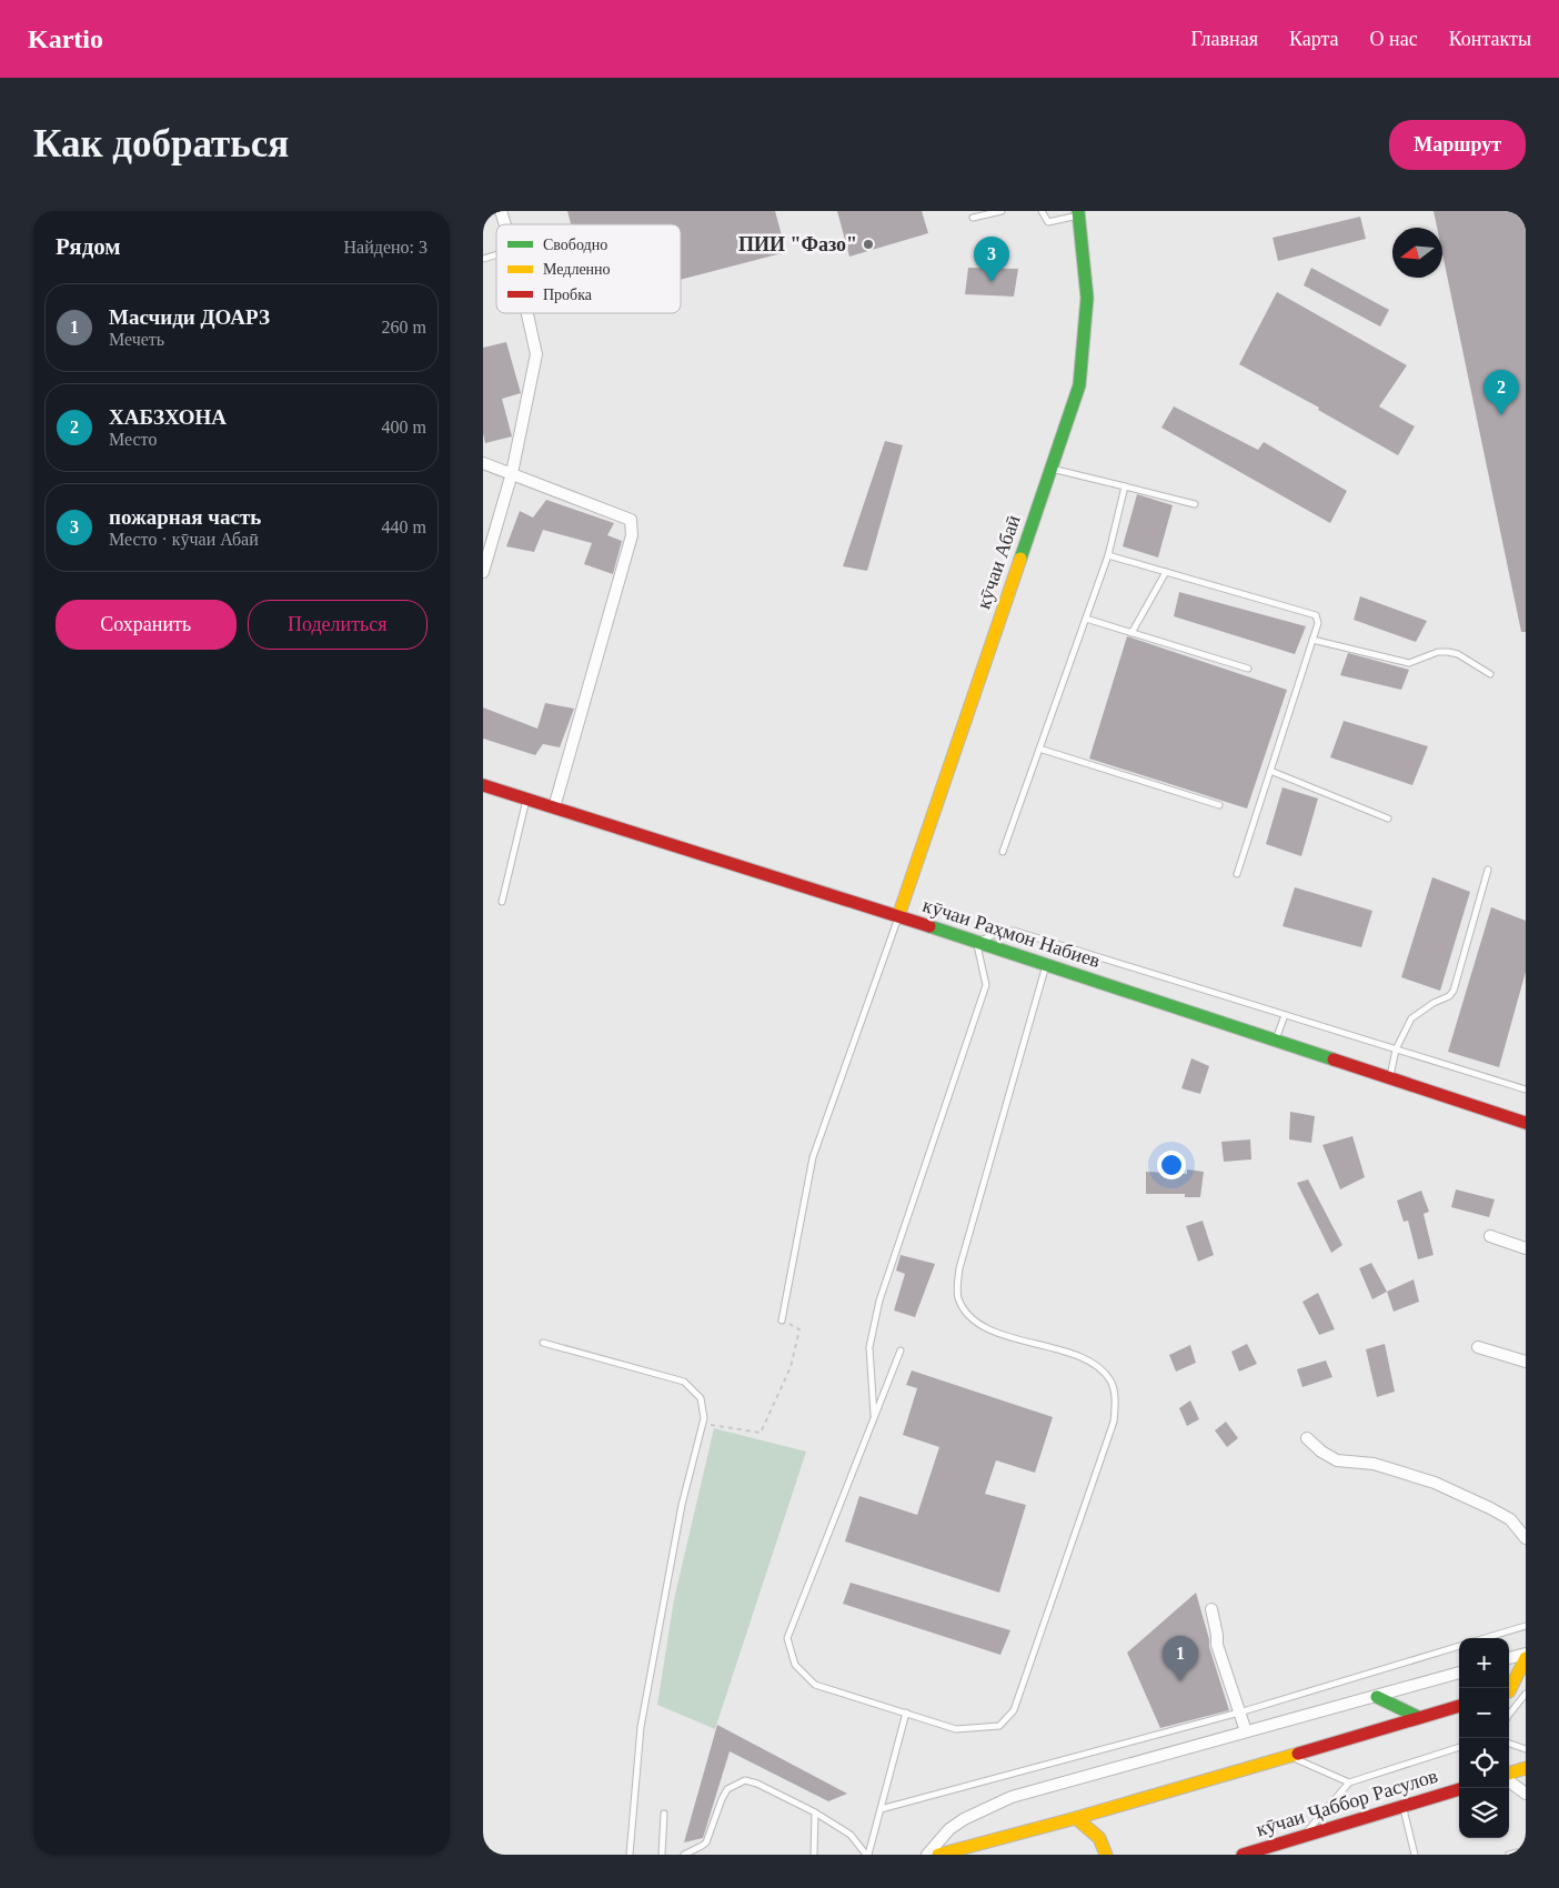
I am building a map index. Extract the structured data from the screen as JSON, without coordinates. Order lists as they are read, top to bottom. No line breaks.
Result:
{"streets":{"main road":["кӯчаи Абаӣ","кӯчаи Раҳмон Набиев","кӯчаи Ҷаббор Расулов"]},"crossings":[["кӯчаи Абаӣ","кӯчаи Раҳмон Набиев"]],"places":["ПИИ \"Фазо\""],"legend":["Свободно","Медленно","Пробка"],"north":"left","page":{"header":"Kartio","nav":["Главная","Карта","О нас","Контакты"],"buttons":["Маршрут",["Сохранить","Поделиться"]],"title":"Как добраться","heading":["Рядом","Найдено: 3"],"pins":["3","2","1"],"list":[{"mark":"1","name":"Масчиди ДОАРЗ","note":"Мечеть","value":"260 m"},{"mark":"2","name":"ХАБЗХОНА","note":"Место","value":"400 m"},{"mark":"3","name":"пожарная часть","note":"Место · кӯчаи Абаӣ","value":"440 m"}],"map_buttons":["+","−"]}}
